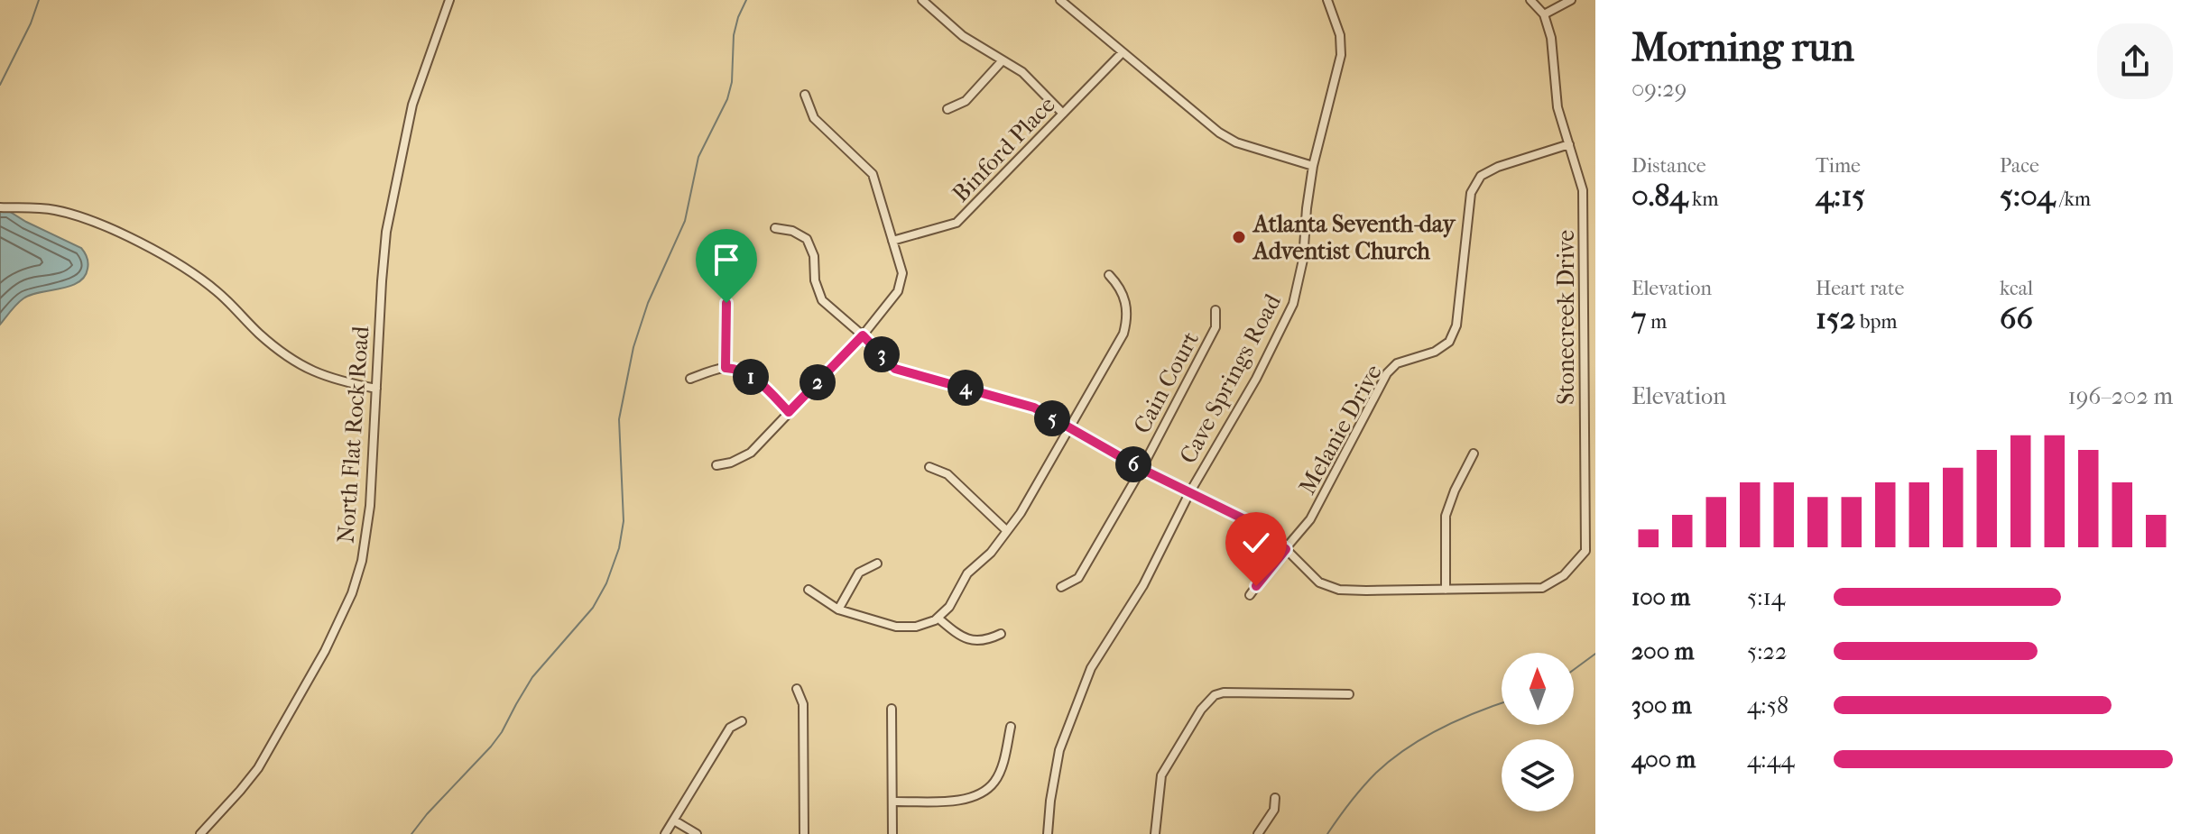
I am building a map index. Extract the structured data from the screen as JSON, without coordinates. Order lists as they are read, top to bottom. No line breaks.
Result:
{"streets":{"street":["Binford Place","Stonecreek Drive","Cave Springs Road","Cain Court","Melanie Drive","North Flat Rock Road"]},"crossings":[["Stonecreek Drive","Cave Springs Road"],["Stonecreek Drive","Cain Court"],["Stonecreek Drive","Melanie Drive"]],"places":["Atlanta Seventh-day Adventist Church"],"north":"top","page":{"heading":["Morning run","09:29"],"stats":[["Distance","0.84 km"],["Time","4:15"],["Pace","5:04 /km"],["Elevation","7 m"],["Heart rate","152 bpm"],["kcal","66"]],"pins":["3","1","2","4","5","6"],"chart":["Elevation","196–202 m"],"list":[{"name":"100 m","note":"5:14"},{"name":"200 m","note":"5:22"},{"name":"300 m","note":"4:58"},{"name":"400 m","note":"4:44"}]}}
